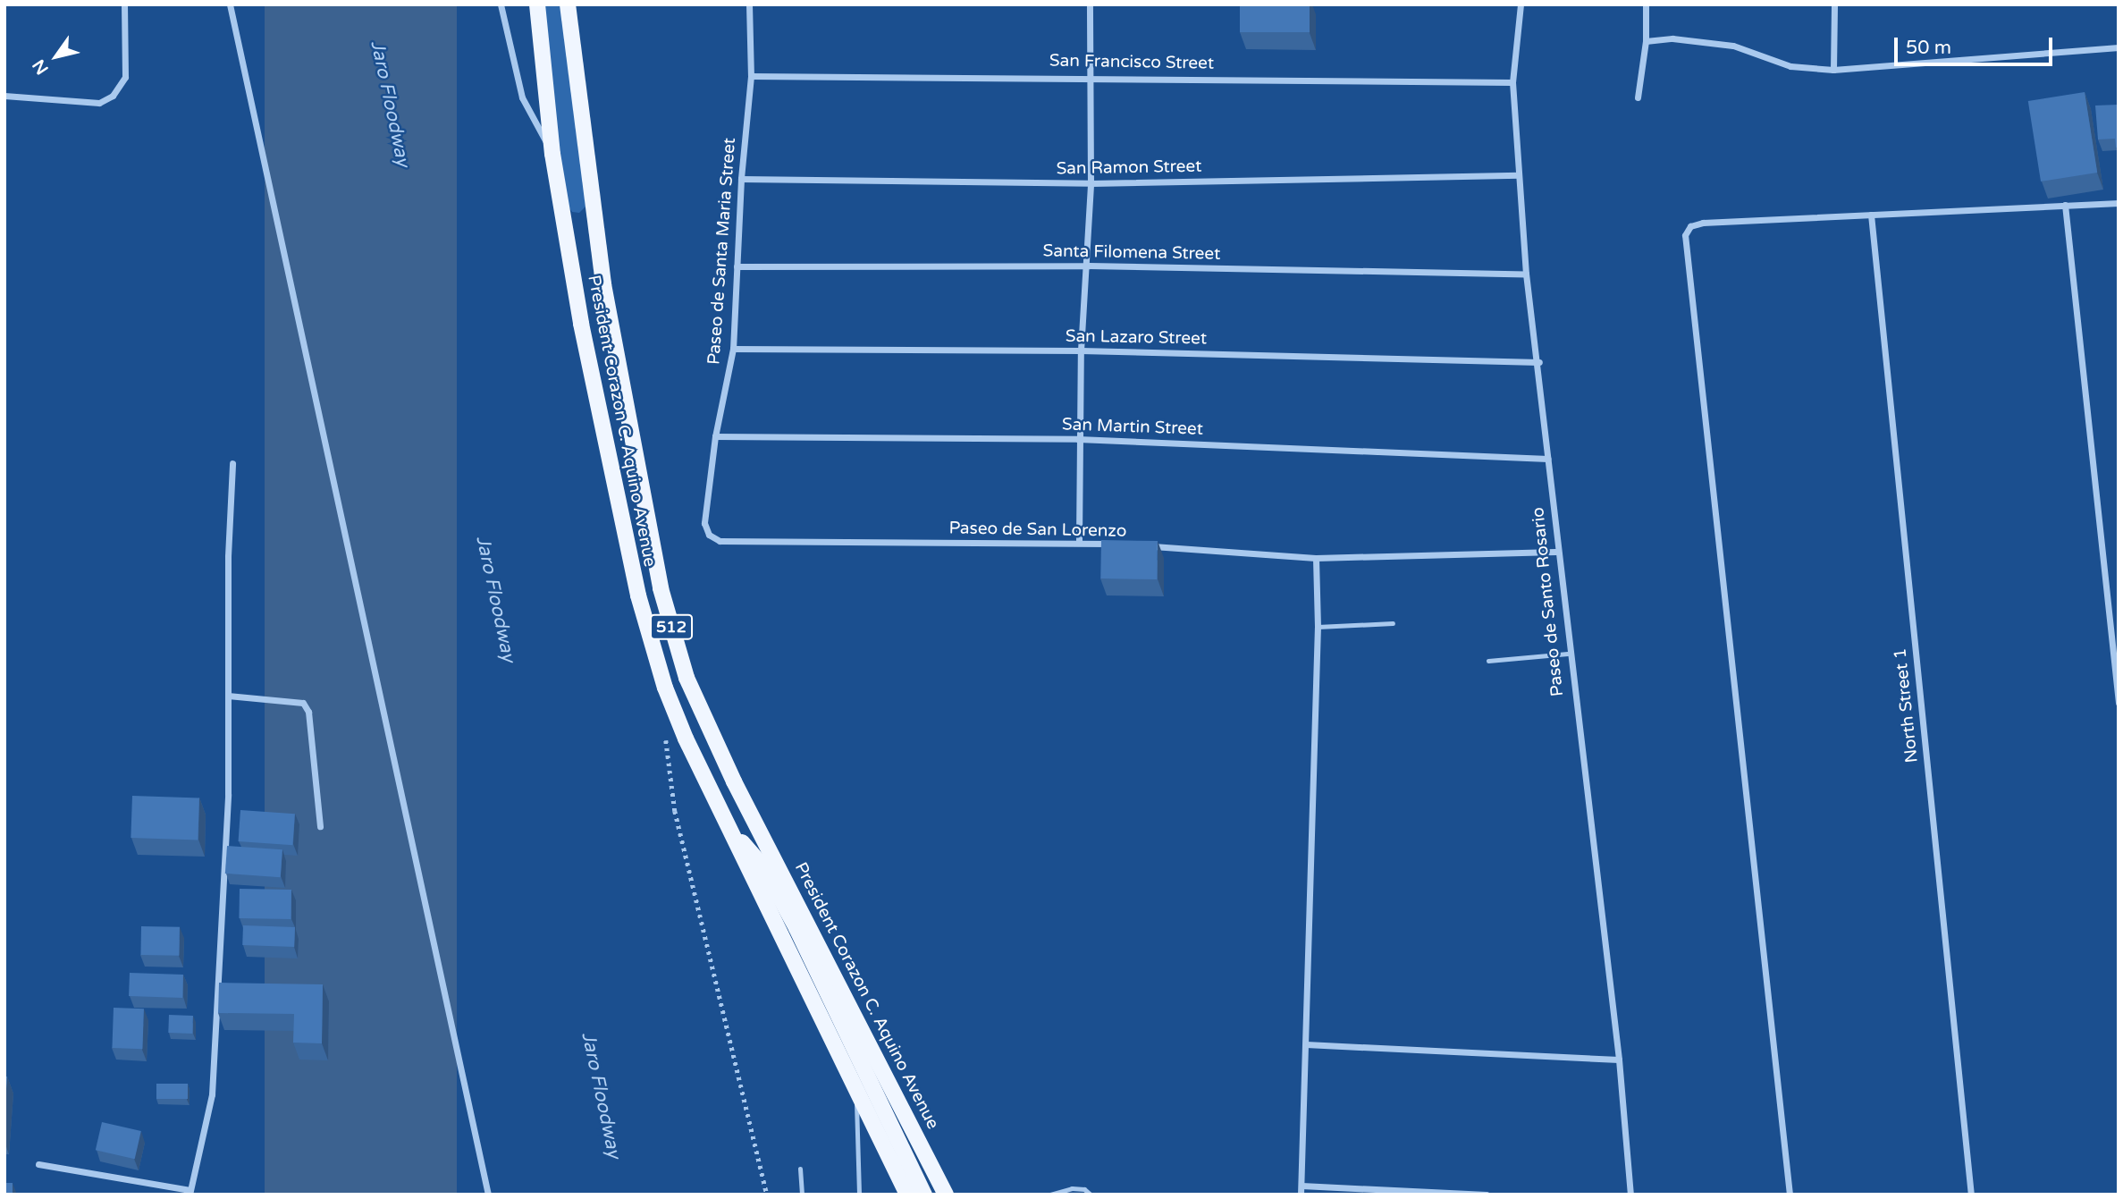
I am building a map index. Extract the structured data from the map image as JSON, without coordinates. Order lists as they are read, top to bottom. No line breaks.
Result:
{"streets":{"main road":["President Corazon C. Aquino Avenue","512"],"street":["San Francisco Street","San Ramon Street","Paseo de Santa Maria Street","Santa Filomena Street","San Lazaro Street","San Martin Street","Paseo de San Lorenzo","Paseo de Santo Rosario","North Street 1"]},"crossings":[["San Francisco Street","Paseo de Santa Maria Street"],["San Francisco Street","Paseo de Santo Rosario"],["San Ramon Street","Paseo de Santa Maria Street"],["San Ramon Street","Paseo de Santo Rosario"],["Paseo de Santa Maria Street","Santa Filomena Street"],["Paseo de Santa Maria Street","San Lazaro Street"],["Paseo de Santa Maria Street","San Martin Street"],["Paseo de Santa Maria Street","Paseo de San Lorenzo"],["Santa Filomena Street","Paseo de Santo Rosario"],["San Lazaro Street","Paseo de Santo Rosario"],["San Martin Street","Paseo de Santo Rosario"],["Paseo de San Lorenzo","Paseo de Santo Rosario"]],"water":["Jaro Floodway"],"scale_bar":"50 m","north":"bottom left"}
